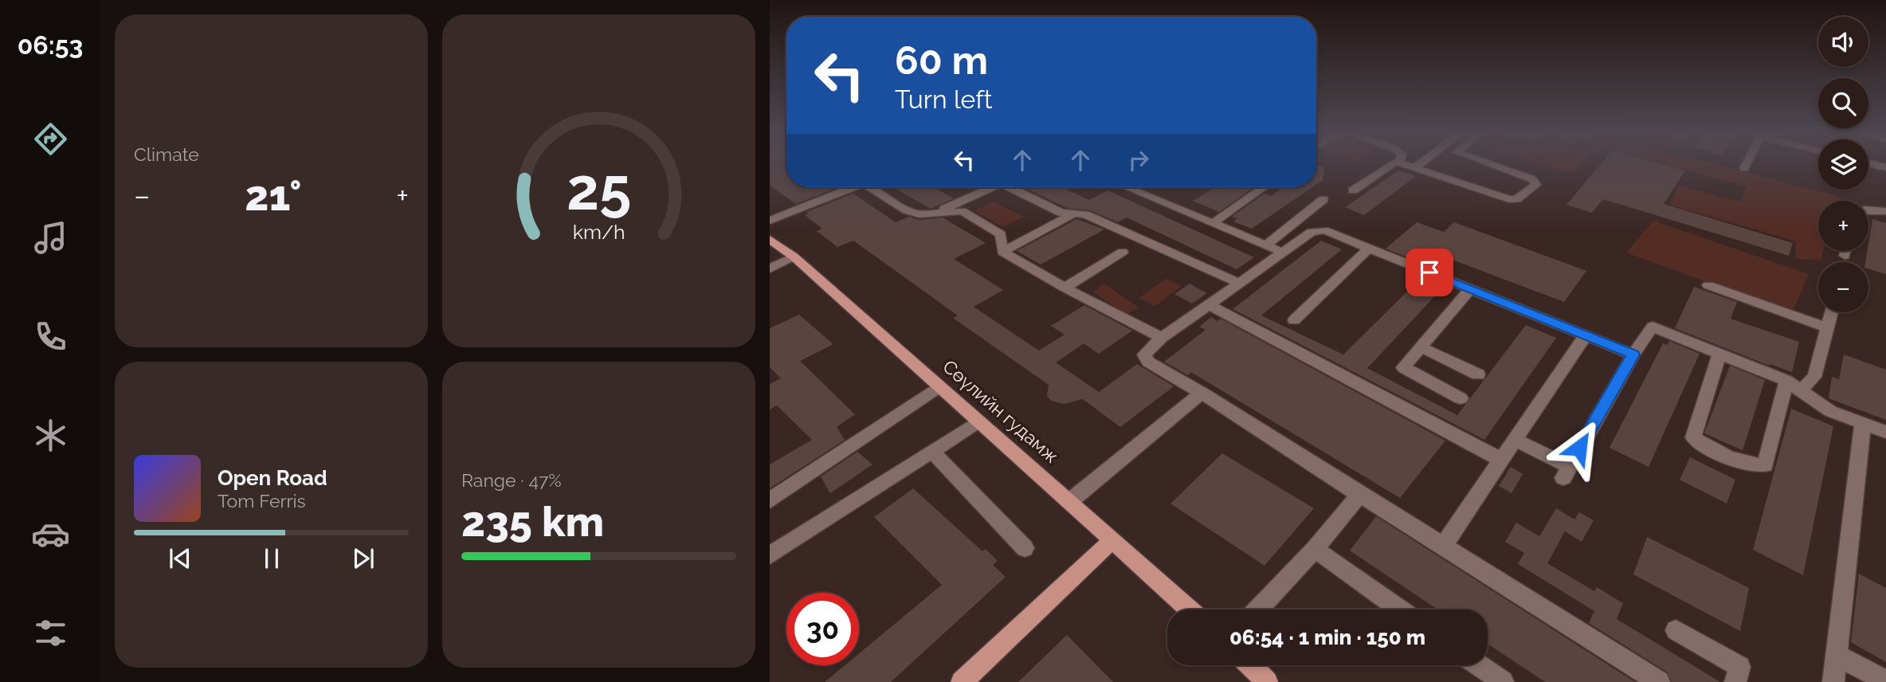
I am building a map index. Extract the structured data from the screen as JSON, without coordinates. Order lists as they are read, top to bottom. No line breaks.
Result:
{"streets":{"main road":["Сөүлийн гудамж"]},"page":{"tabs":"06:53","tile":["Climate",["Range · 47%","235 km"]],"map_buttons":["+","−"],"turn":["60 m","Turn left"],"heat":["−","21°","+"],"song":["Open Road","Tom Ferris"],"limit":"30","trip":"06:54 · 1 min · 150 m","gauge":["25","km/h"]}}
